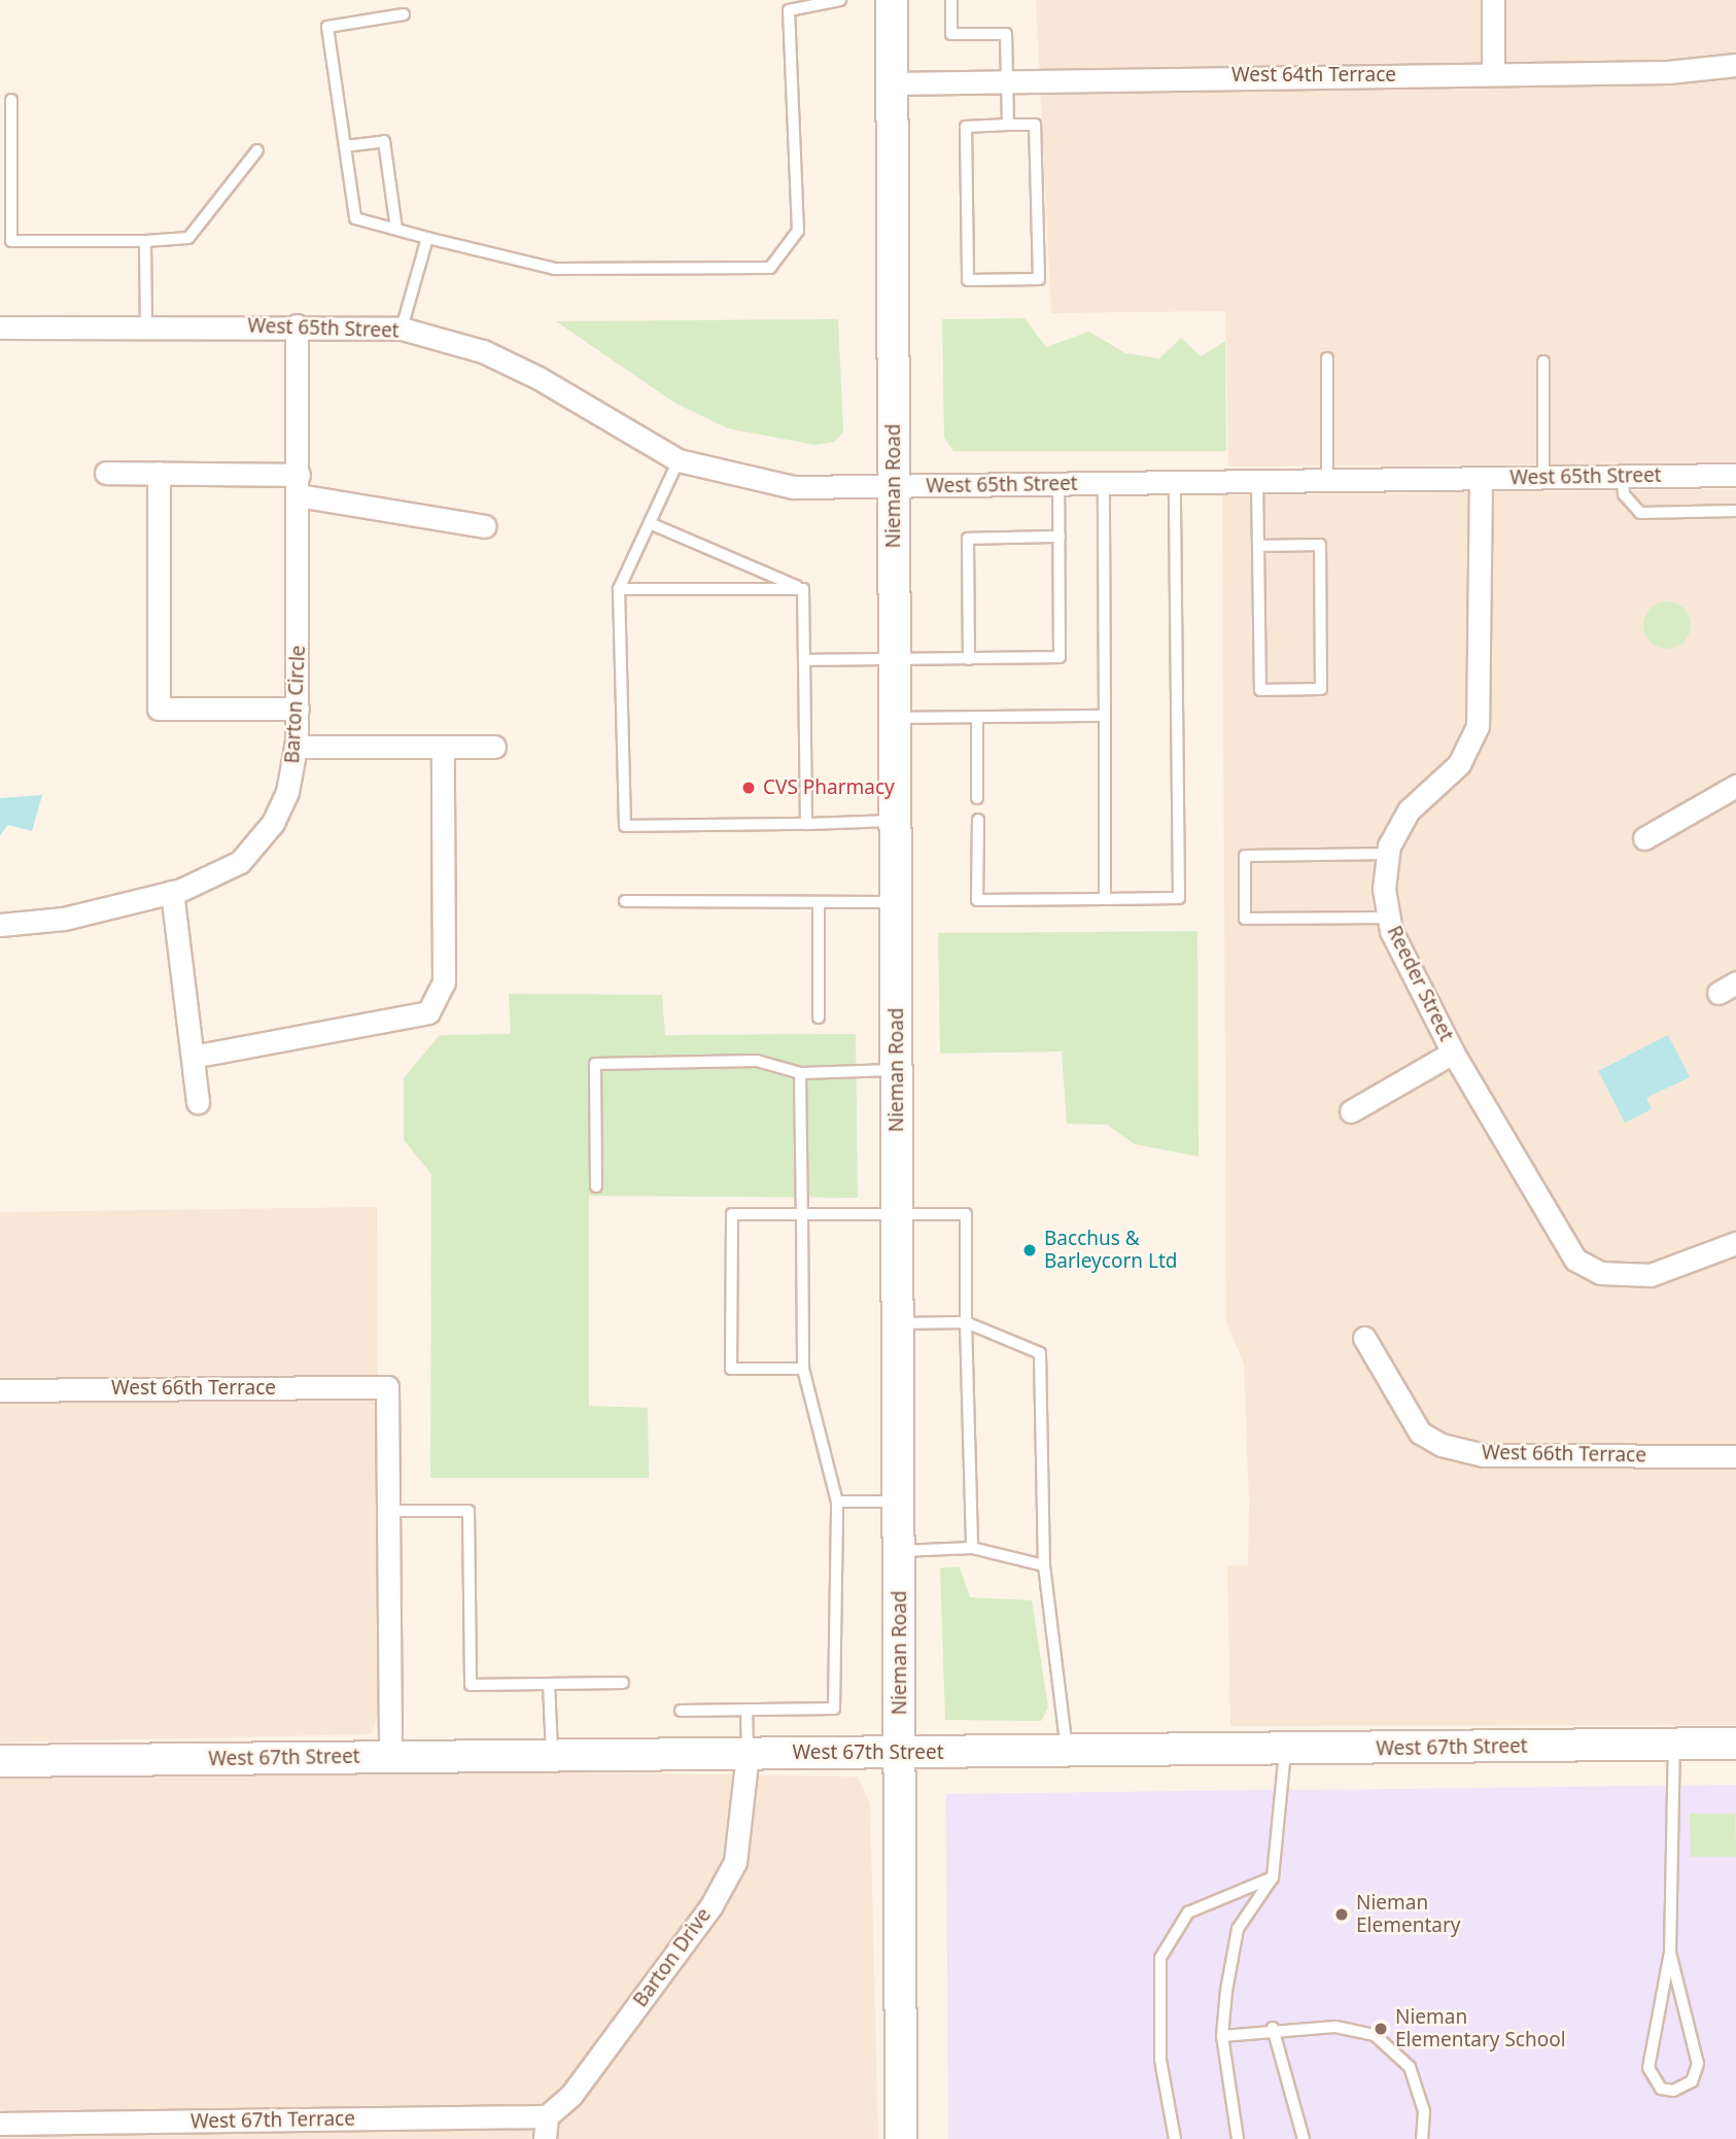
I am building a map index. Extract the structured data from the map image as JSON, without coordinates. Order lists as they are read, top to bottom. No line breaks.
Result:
{"streets":{"main road":["Nieman Road","West 67th Street"],"street":["West 64th Terrace","West 65th Street","Barton Circle","Reeder Street","West 66th Terrace","Barton Drive","West 67th Terrace"]},"crossings":[["West 64th Terrace","Nieman Road"],["West 65th Street","Nieman Road"],["West 65th Street","Barton Circle"],["West 65th Street","Reeder Street"],["Nieman Road","West 67th Street"],["West 67th Street","Barton Drive"],["Barton Drive","West 67th Terrace"]],"places":["CVS Pharmacy","Bacchus & Barleycorn Ltd","Nieman Elementary","Nieman Elementary School"]}
